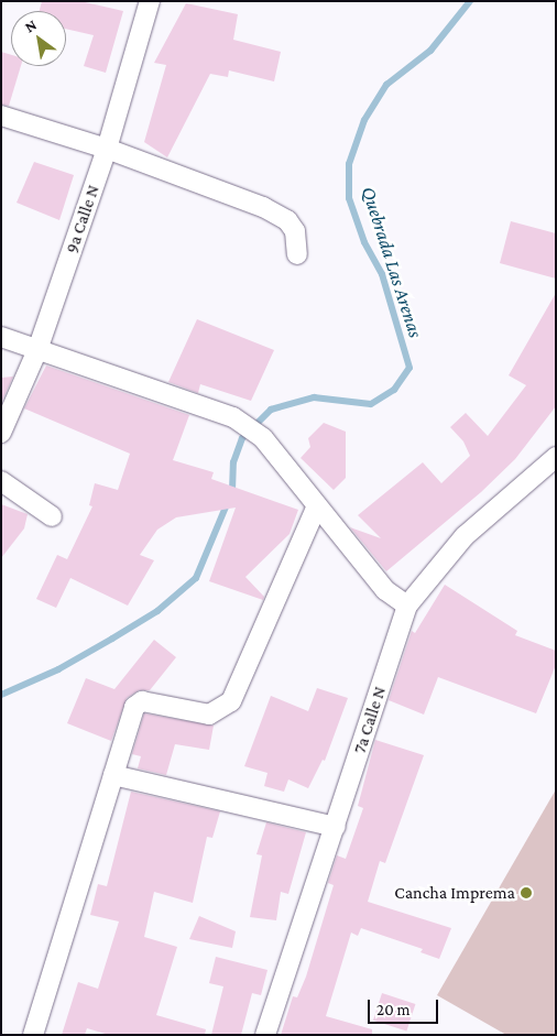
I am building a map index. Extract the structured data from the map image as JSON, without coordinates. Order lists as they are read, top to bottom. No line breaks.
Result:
{"streets":{"street":["9a Calle N","7a Calle N"]},"water":["Quebrada Las Arenas"],"places":["Cancha Imprema"],"scale_bar":"20 m","north":"top left"}
